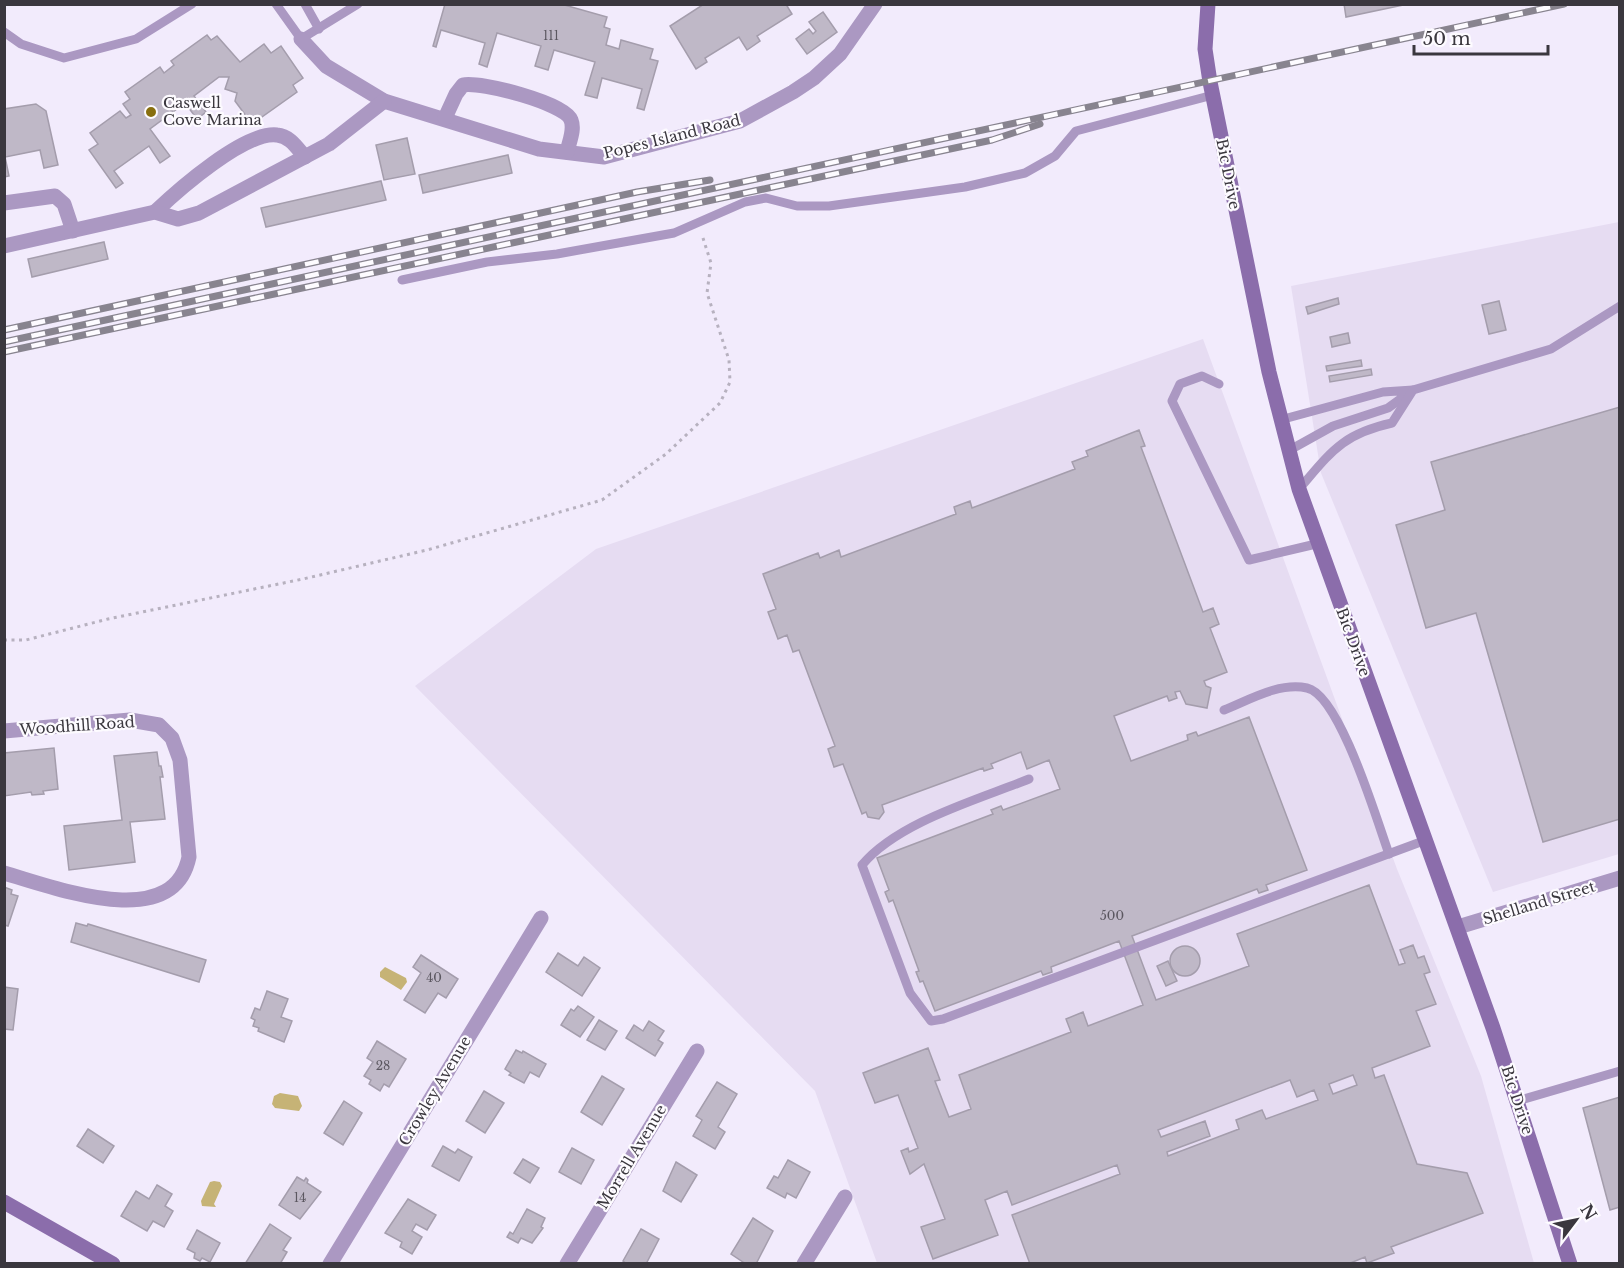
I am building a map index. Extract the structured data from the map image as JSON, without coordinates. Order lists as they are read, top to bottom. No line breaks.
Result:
{"streets":{"street":["Popes Island Road","Bic Drive","Woodhill Road","Shelland Street","Crowley Avenue","Morrell Avenue"]},"crossings":[["Bic Drive","Shelland Street"]],"places":["Caswell Cove Marina"],"house_numbers":["111","500","40","28","14"],"scale_bar":"50 m","north":"top right"}
